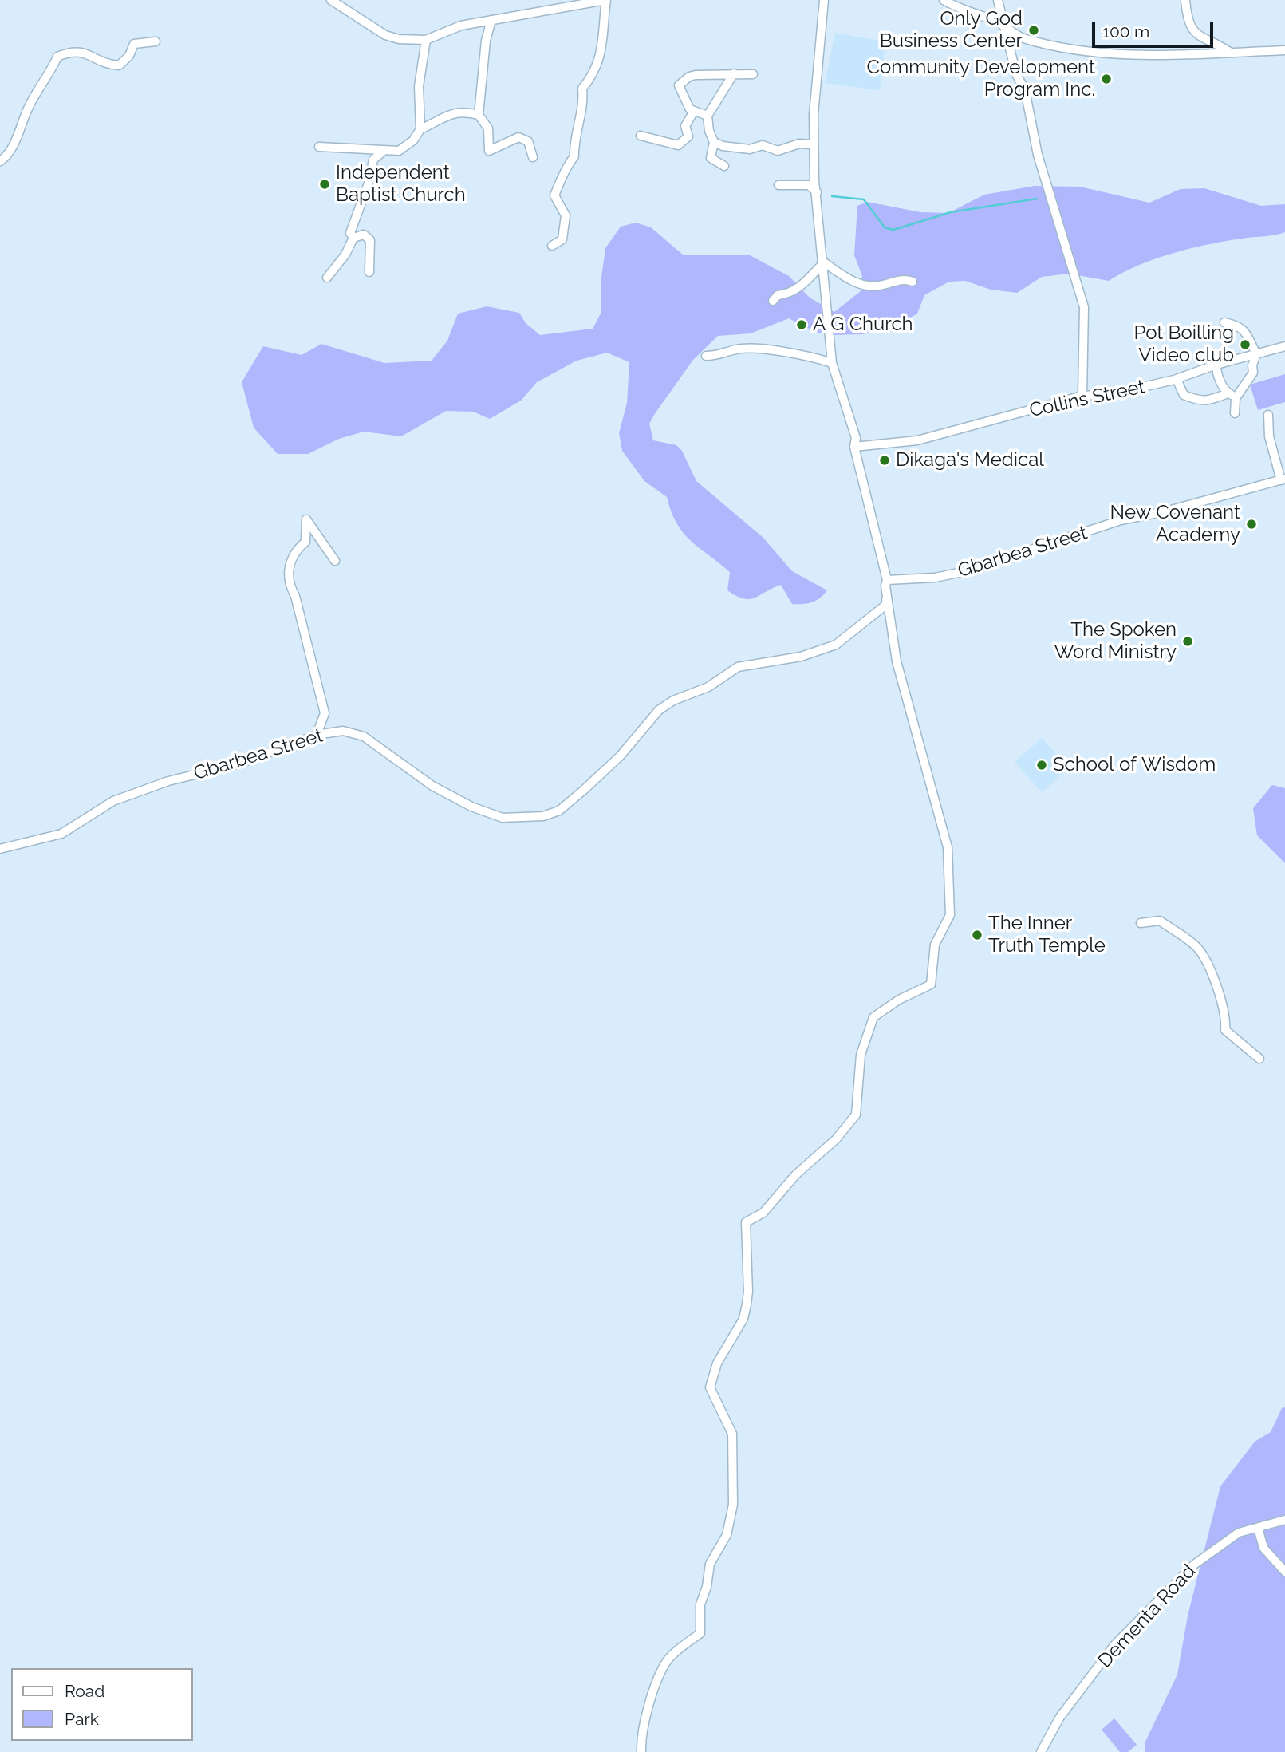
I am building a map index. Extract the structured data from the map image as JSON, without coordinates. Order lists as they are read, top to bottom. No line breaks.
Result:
{"streets":{"street":["Collins Street","Gbarbea Street","Dementa Road"]},"places":["Only God Business Center","Community Development Program Inc.","Independent Baptist Church","A G Church","Pot Boilling Video club","Dikaga's Medical","New Covenant Academy","The Spoken Word Ministry","School of Wisdom","The Inner Truth Temple"],"legend":["Road","Park"],"scale_bar":"100 m"}
